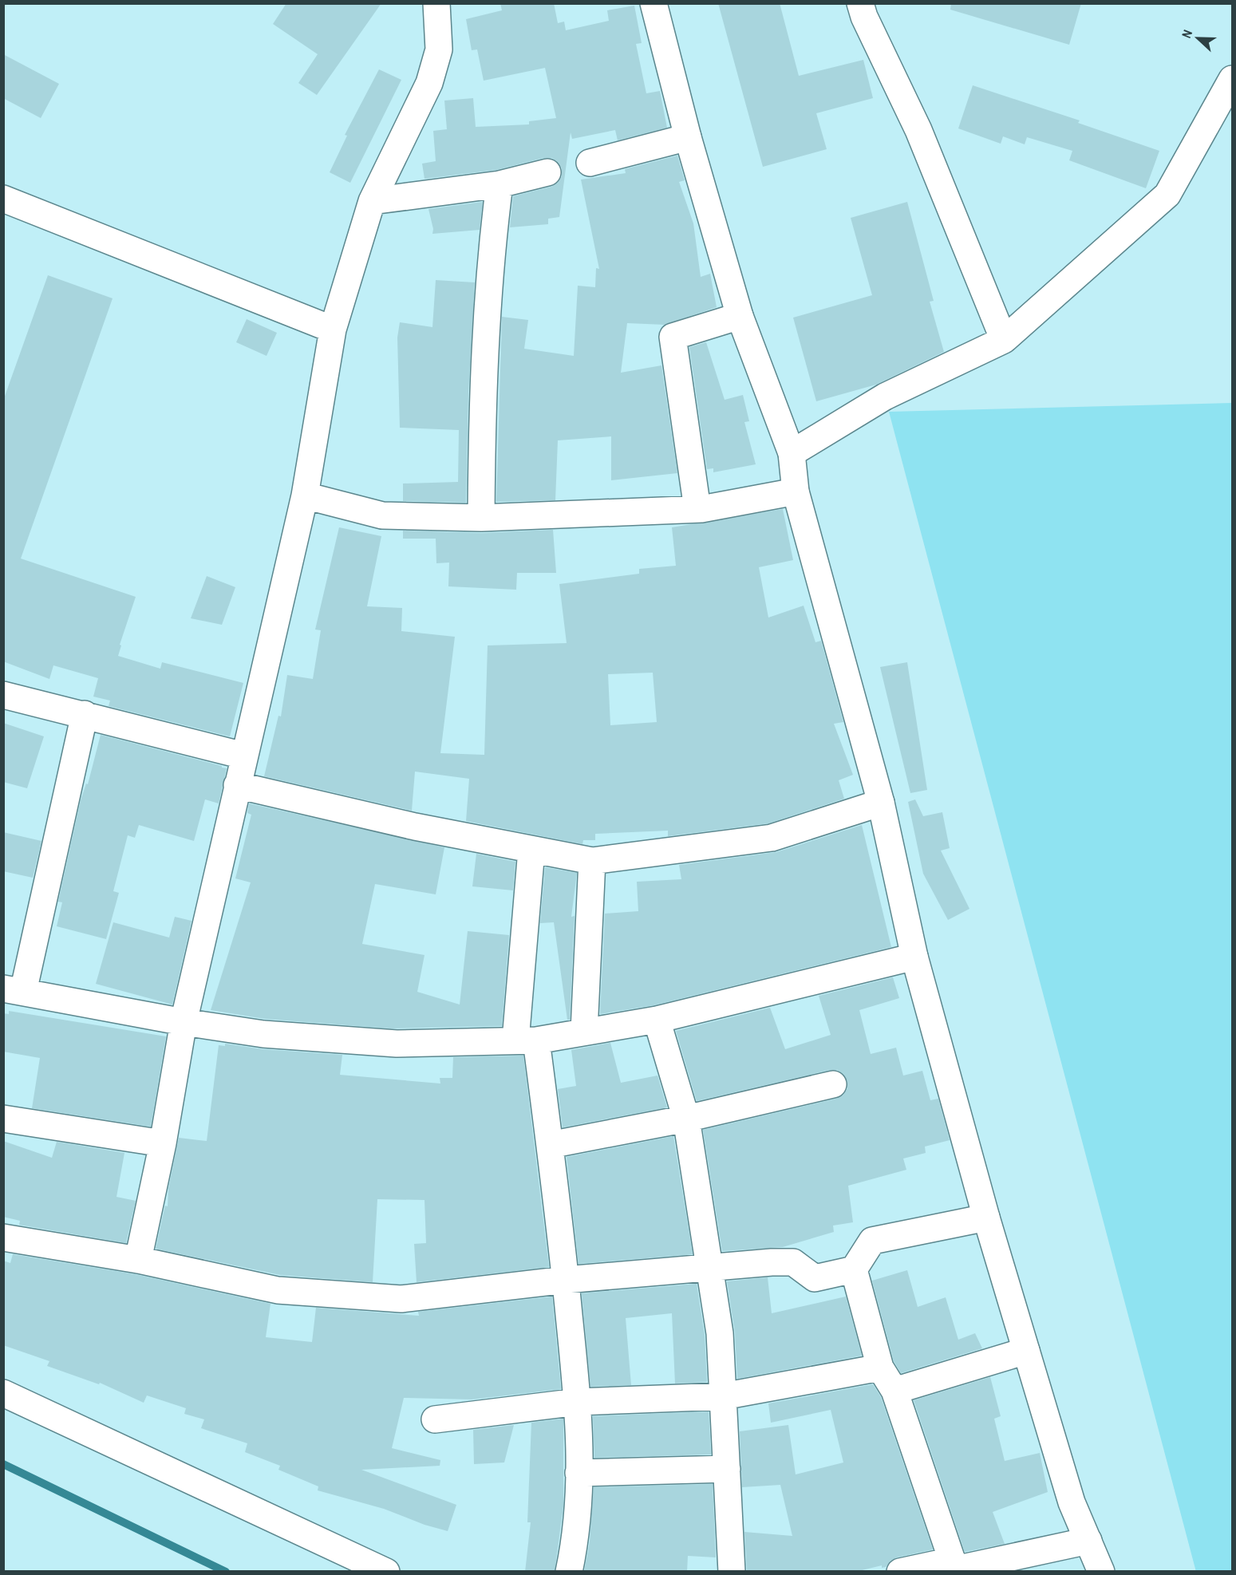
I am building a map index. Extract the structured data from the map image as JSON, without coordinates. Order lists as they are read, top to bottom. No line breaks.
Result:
{"north":"left"}
